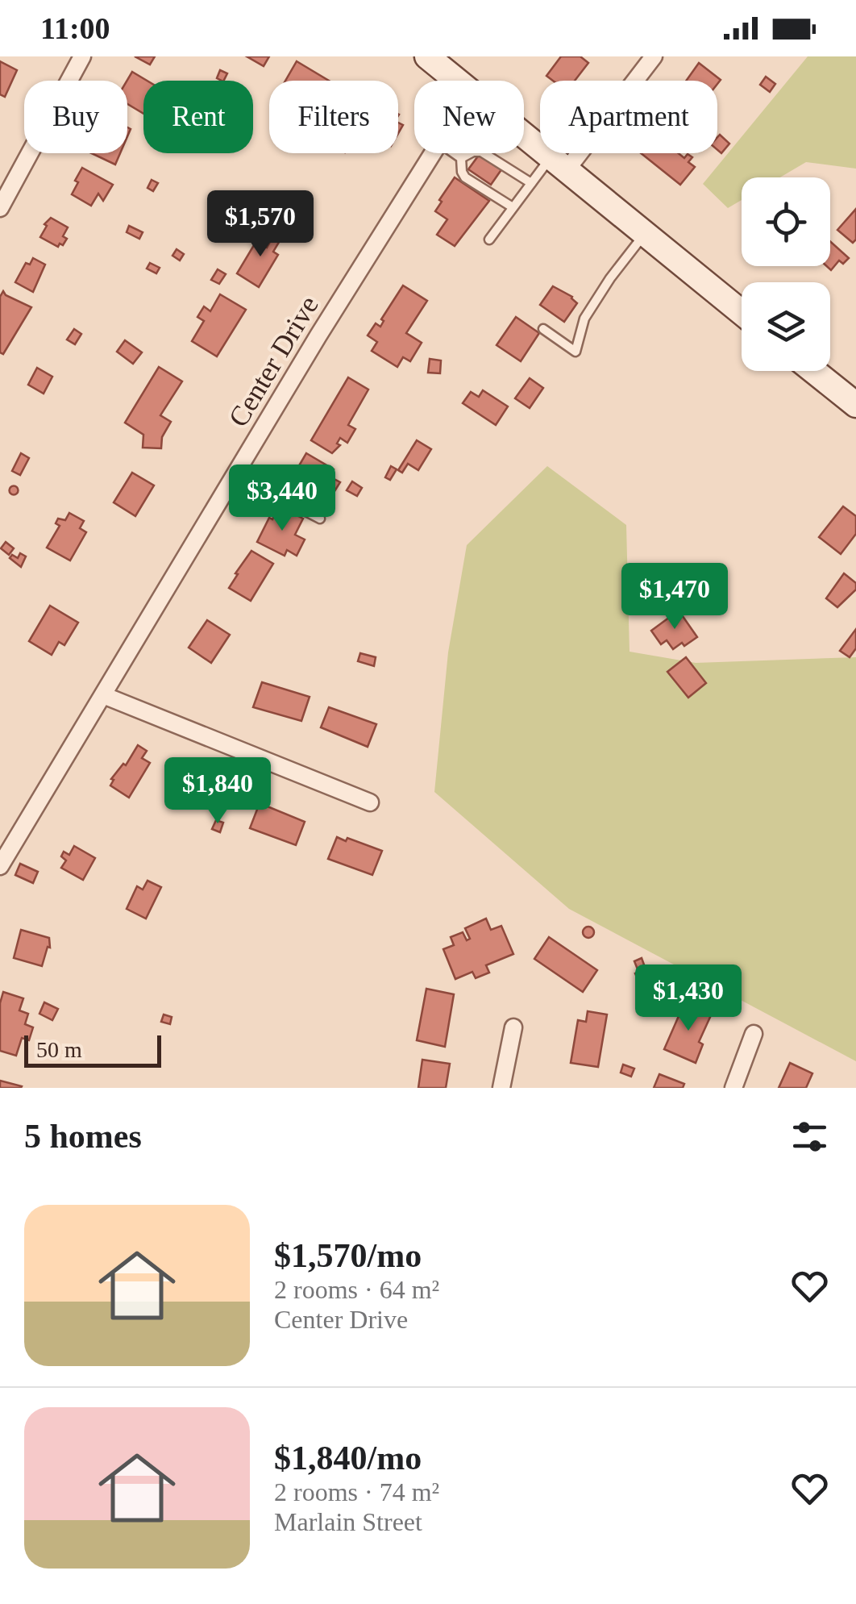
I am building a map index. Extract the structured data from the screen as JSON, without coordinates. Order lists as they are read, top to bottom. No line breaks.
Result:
{"streets":{"street":["Center Drive"]},"scale_bar":"50 m","page":{"status":"11:00","chip":["Buy","Rent","Filters","New","Apartment"],"price":["$1,570","$3,440","$1,470","$1,840","$1,430"],"scale":"50 m","heading":"5 homes","list":[{"name":"$1,570/mo","note":"2 rooms · 64 m² · Center Drive"},{"name":"$1,840/mo","note":"2 rooms · 74 m² · Marlain Street"}]}}
